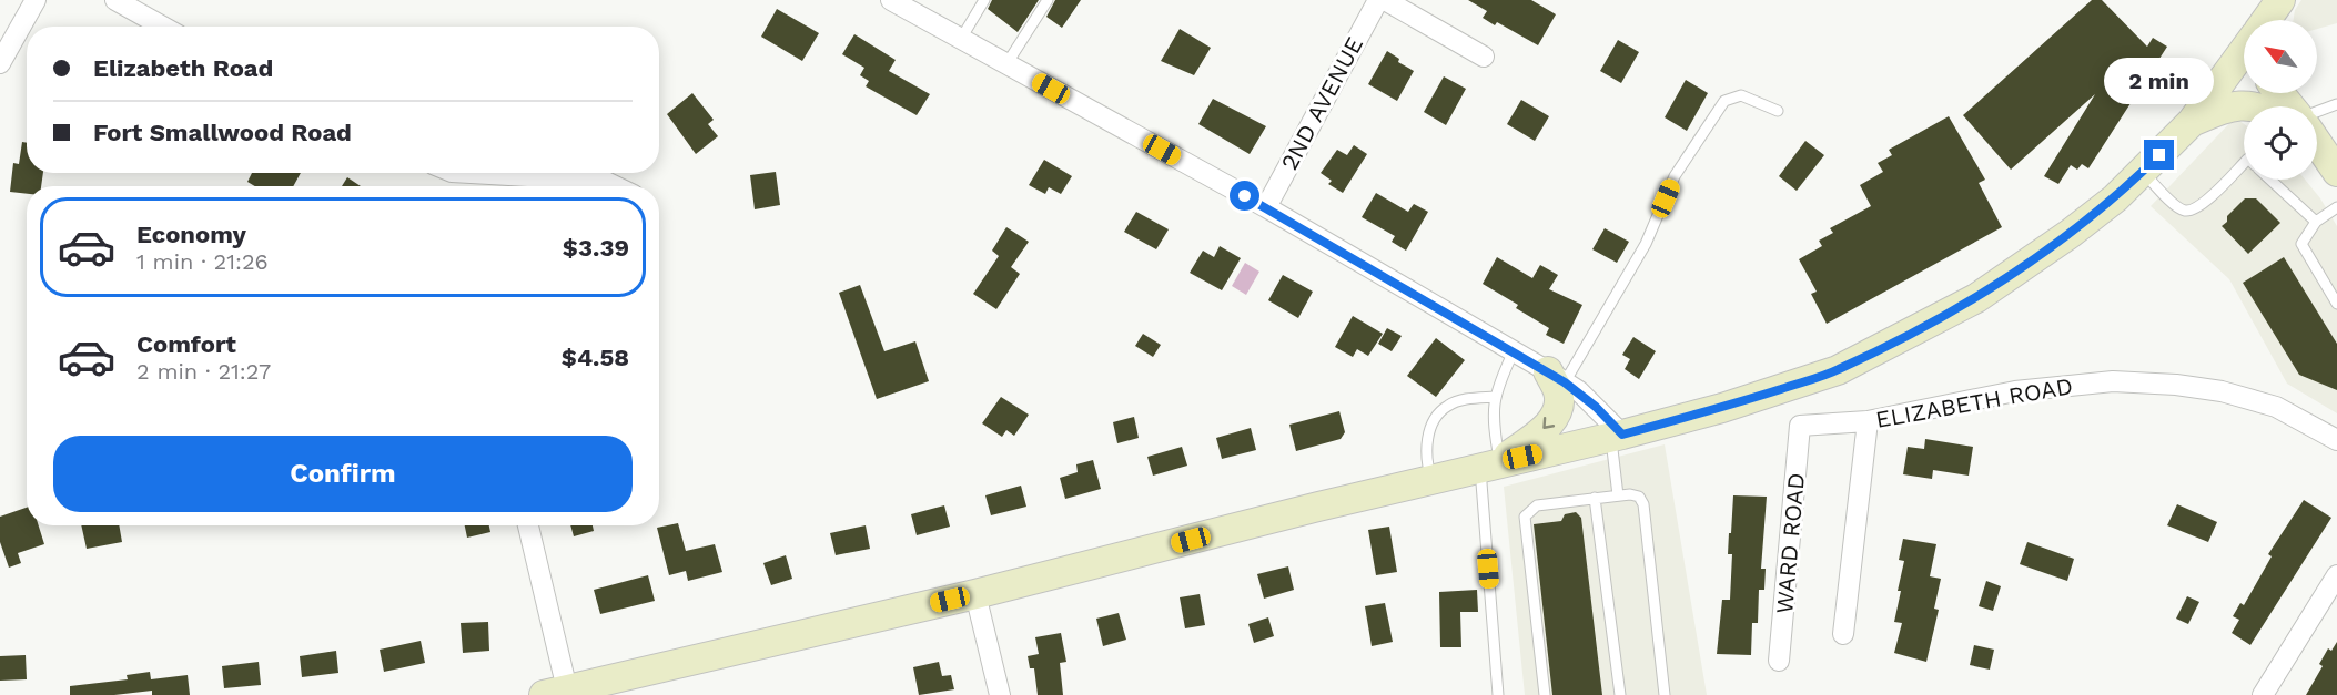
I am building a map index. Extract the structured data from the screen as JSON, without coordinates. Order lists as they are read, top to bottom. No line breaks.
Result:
{"streets":{"street":["2ND AVENUE","ELIZABETH ROAD","WARD ROAD"]},"crossings":[["ELIZABETH ROAD","WARD ROAD"]],"north":"top left","page":{"banner":["Elizabeth Road","Fort Smallwood Road"],"bubble":"2 min","list":[{"name":"Economy","note":"1 min · 21:26","value":"$3.39"},{"name":"Comfort","note":"2 min · 21:27","value":"$4.58"}],"buttons":"Confirm"}}
